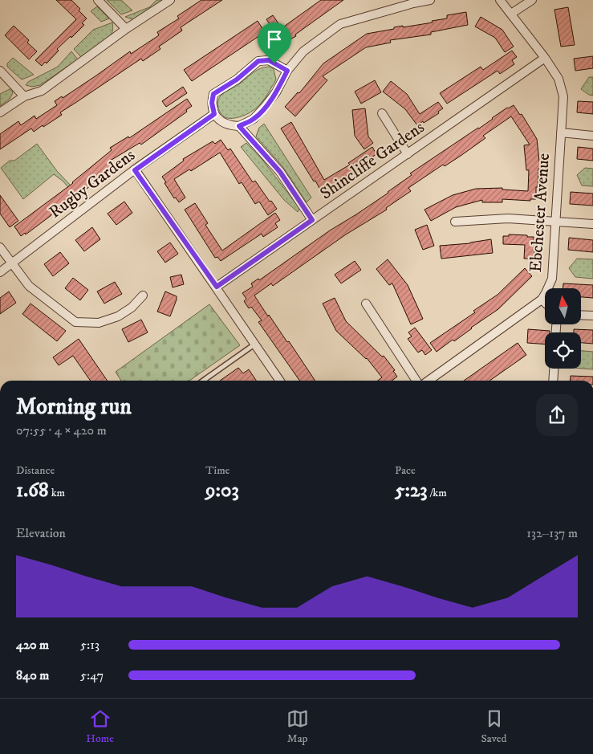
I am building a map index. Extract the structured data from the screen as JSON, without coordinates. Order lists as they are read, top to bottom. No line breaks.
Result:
{"streets":{"street":["Shincliffe Gardens","Rugby Gardens","Ebchester Avenue"]},"crossings":[["Shincliffe Gardens","Ebchester Avenue"]],"north":"top","page":{"heading":["Morning run","07:55 · 4 × 420 m"],"stats":[["Distance","1.68 km"],["Time","9:03"],["Pace","5:23 /km"]],"chart":["Elevation","132–137 m"],"list":[{"name":"420 m","note":"5:13"},{"name":"840 m","note":"5:47"}],"tabs":["Home","Map","Saved"]}}
